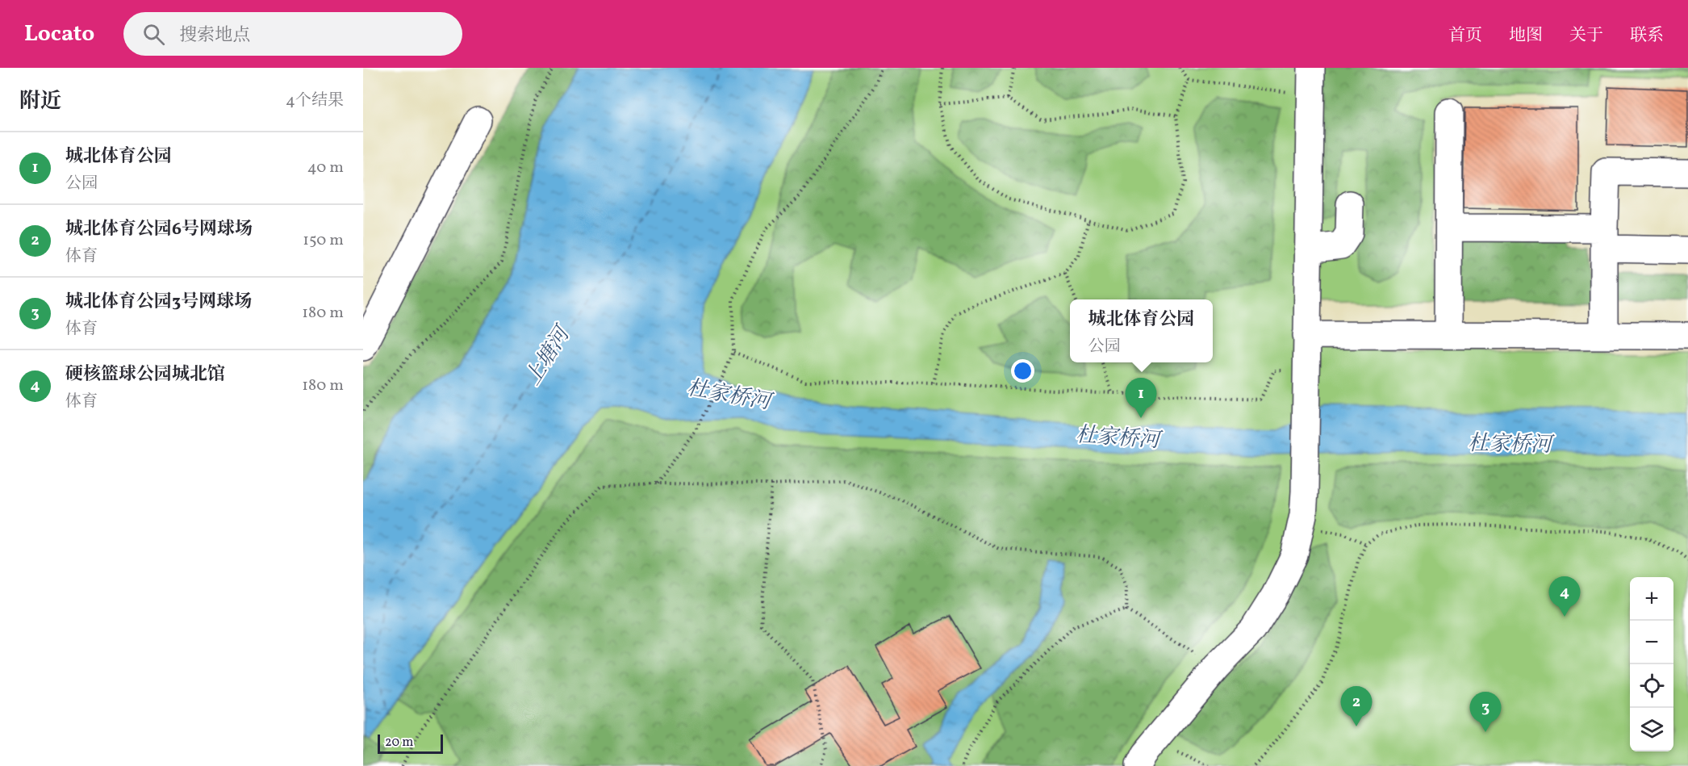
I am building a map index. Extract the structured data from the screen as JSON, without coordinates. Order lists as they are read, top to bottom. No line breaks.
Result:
{"water":["上塘河","杜家桥河"],"scale_bar":"20 m","page":{"header":"Locato","search":"搜索地点","nav":["首页","地图","关于","联系"],"heading":["附近","4个结果"],"list":[{"mark":"1","name":"城北体育公园","note":"公园","value":"40 m"},{"mark":"2","name":"城北体育公园6号网球场","note":"体育","value":"150 m"},{"mark":"3","name":"城北体育公园3号网球场","note":"体育","value":"180 m"},{"mark":"4","name":"硬核篮球公园城北馆","note":"体育","value":"180 m"}],"popup":["城北体育公园","公园"],"pins":["1","4","2","3"],"map_buttons":["+","−"],"scale":"20 m"}}
